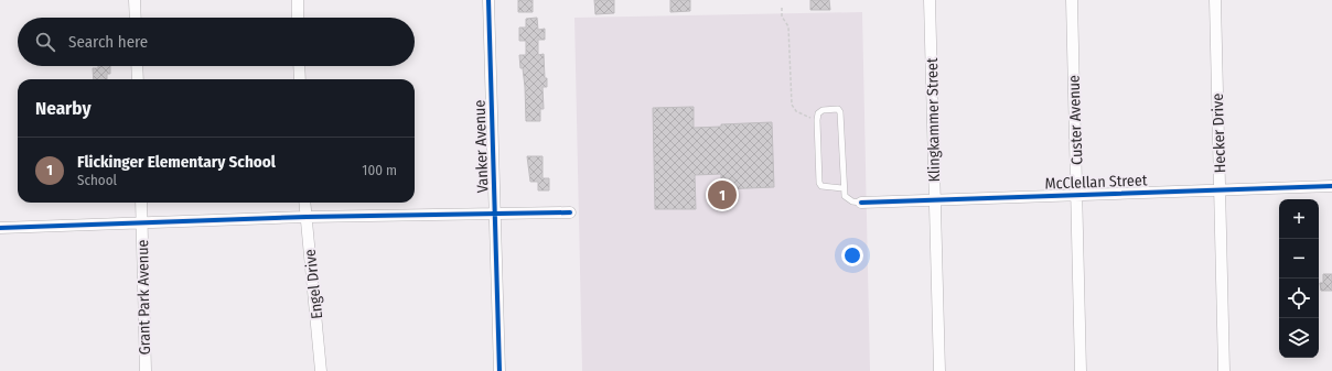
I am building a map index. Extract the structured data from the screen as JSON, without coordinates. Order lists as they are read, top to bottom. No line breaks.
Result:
{"streets":{"street":["Klingkammer Street","Custer Avenue","Hecker Drive","Vanker Avenue","McClellan Street","Engel Drive","Grant Park Avenue"]},"crossings":[["Klingkammer Street","McClellan Street"],["Custer Avenue","McClellan Street"],["Hecker Drive","McClellan Street"]],"page":{"search":"Search here","heading":"Nearby","list":[{"mark":"1","name":"Flickinger Elementary School","note":"School","value":"100 m"}],"pins":"1","map_buttons":["+","−"]}}
